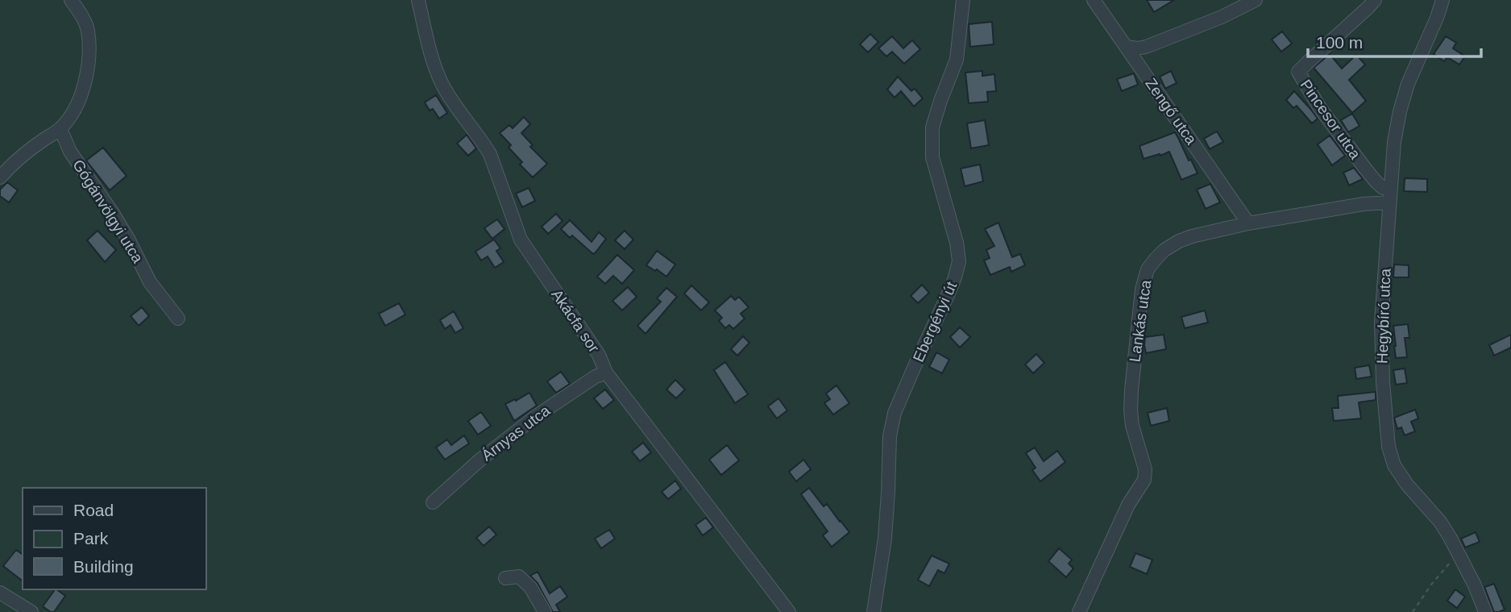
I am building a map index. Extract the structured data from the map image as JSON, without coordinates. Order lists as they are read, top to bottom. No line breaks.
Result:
{"streets":{"street":["Zengő utca","Pincesor utca","Gógánvölgyi utca","Hegybíró utca","Akácfa sor","Lankás utca","Ebergényi út","Árnyas utca"]},"crossings":[["Zengő utca","Lankás utca"],["Pincesor utca","Hegybíró utca"],["Pincesor utca","Lankás utca"],["Hegybíró utca","Lankás utca"],["Akácfa sor","Árnyas utca"]],"legend":["Road","Park","Building"],"scale_bar":"100 m"}
